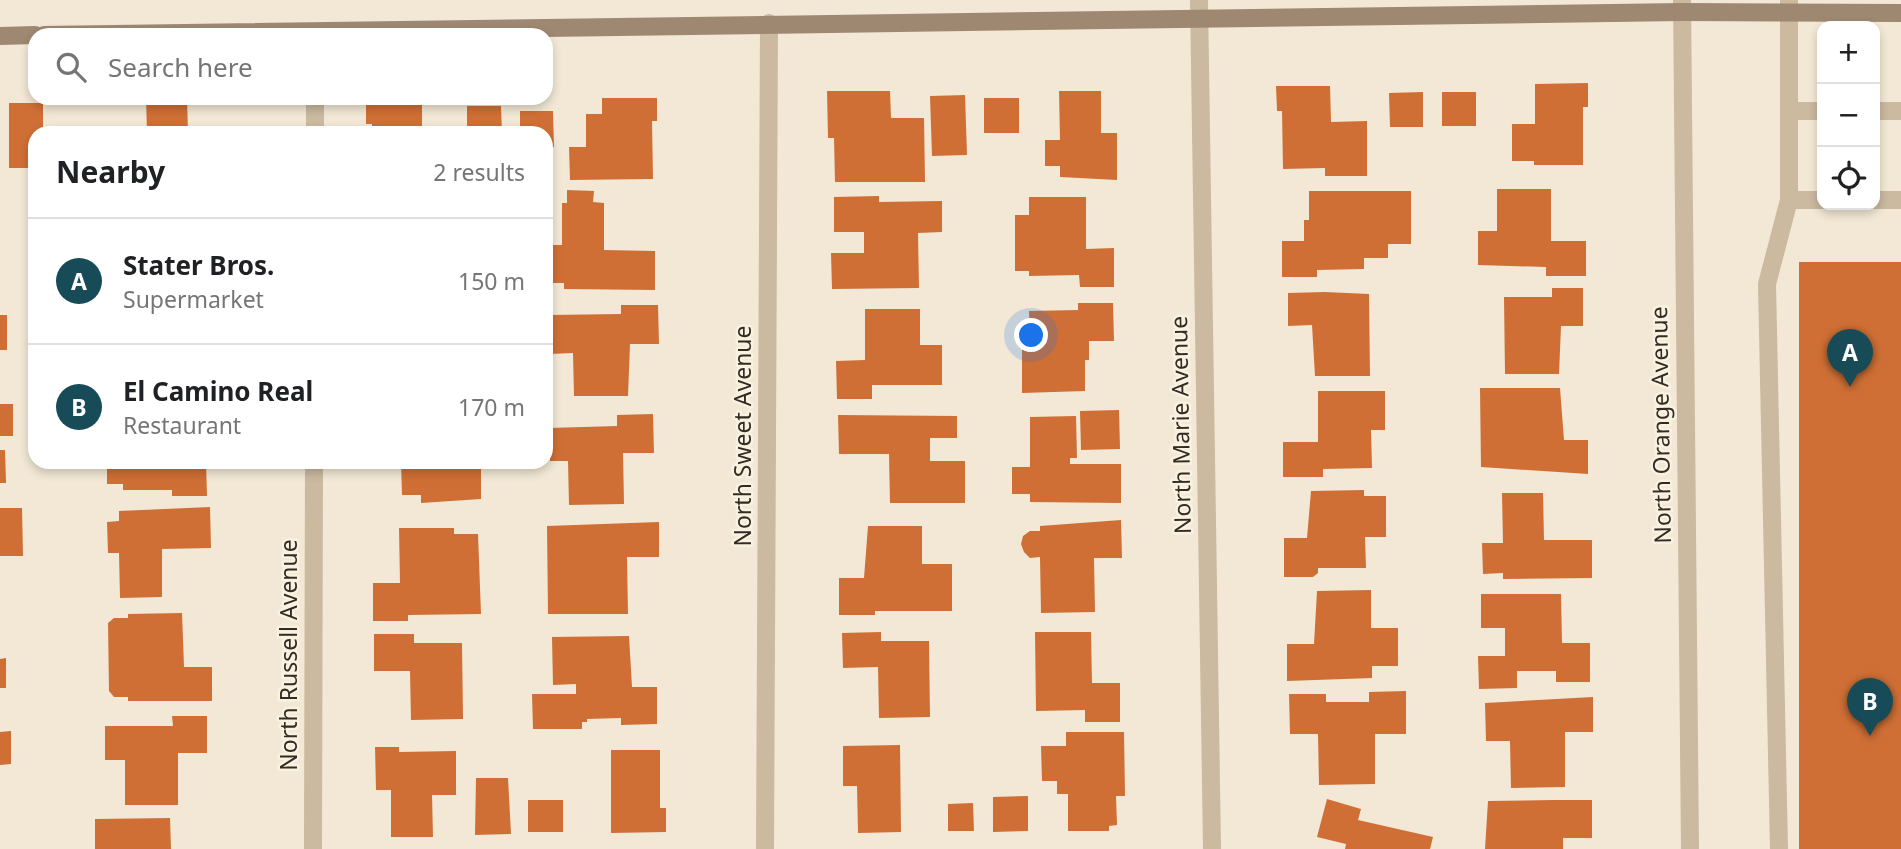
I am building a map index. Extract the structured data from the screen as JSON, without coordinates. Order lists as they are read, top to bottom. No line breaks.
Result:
{"streets":{"street":["North Marie Avenue","North Orange Avenue","North Sweet Avenue","North Russell Avenue"]},"page":{"map_buttons":["+","−"],"search":"Search here","heading":["Nearby","2 results"],"list":[{"mark":"A","name":"Stater Bros.","note":"Supermarket","value":"150 m"},{"mark":"B","name":"El Camino Real","note":"Restaurant","value":"170 m"}],"pins":["A","B"]}}
